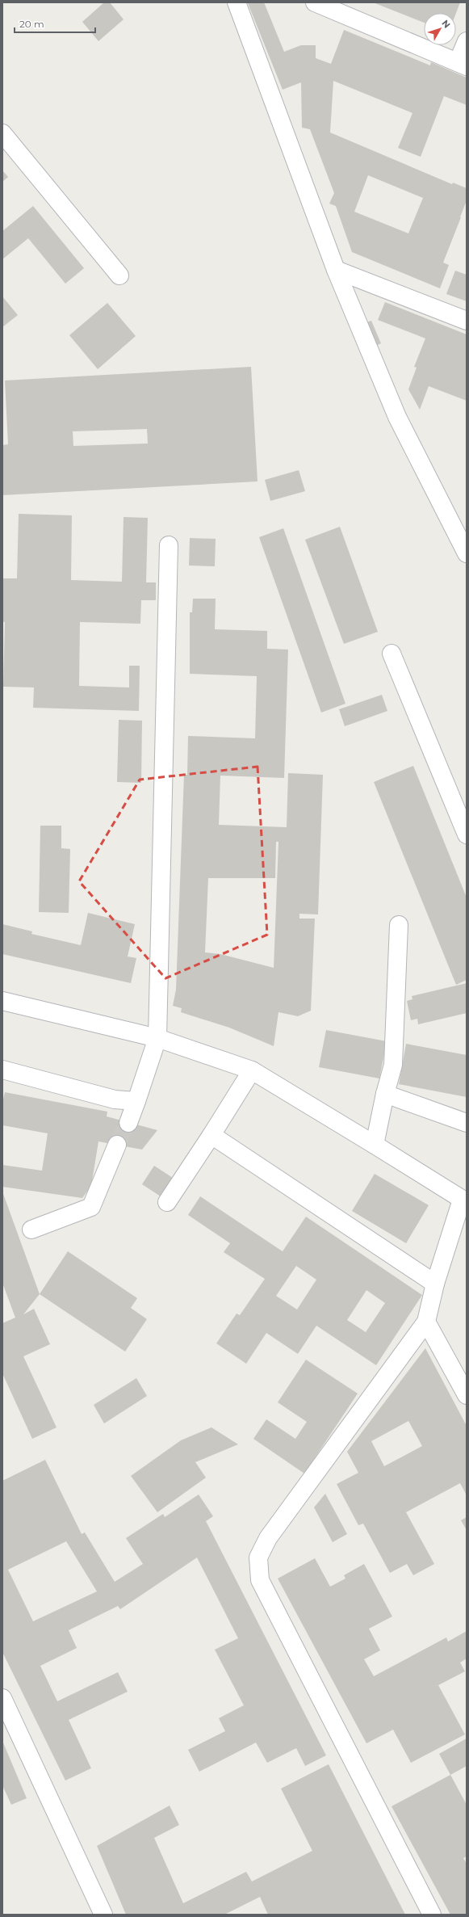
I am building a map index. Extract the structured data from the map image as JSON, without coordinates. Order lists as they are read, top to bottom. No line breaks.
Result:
{"scale_bar":"20 m","north":"top right"}
